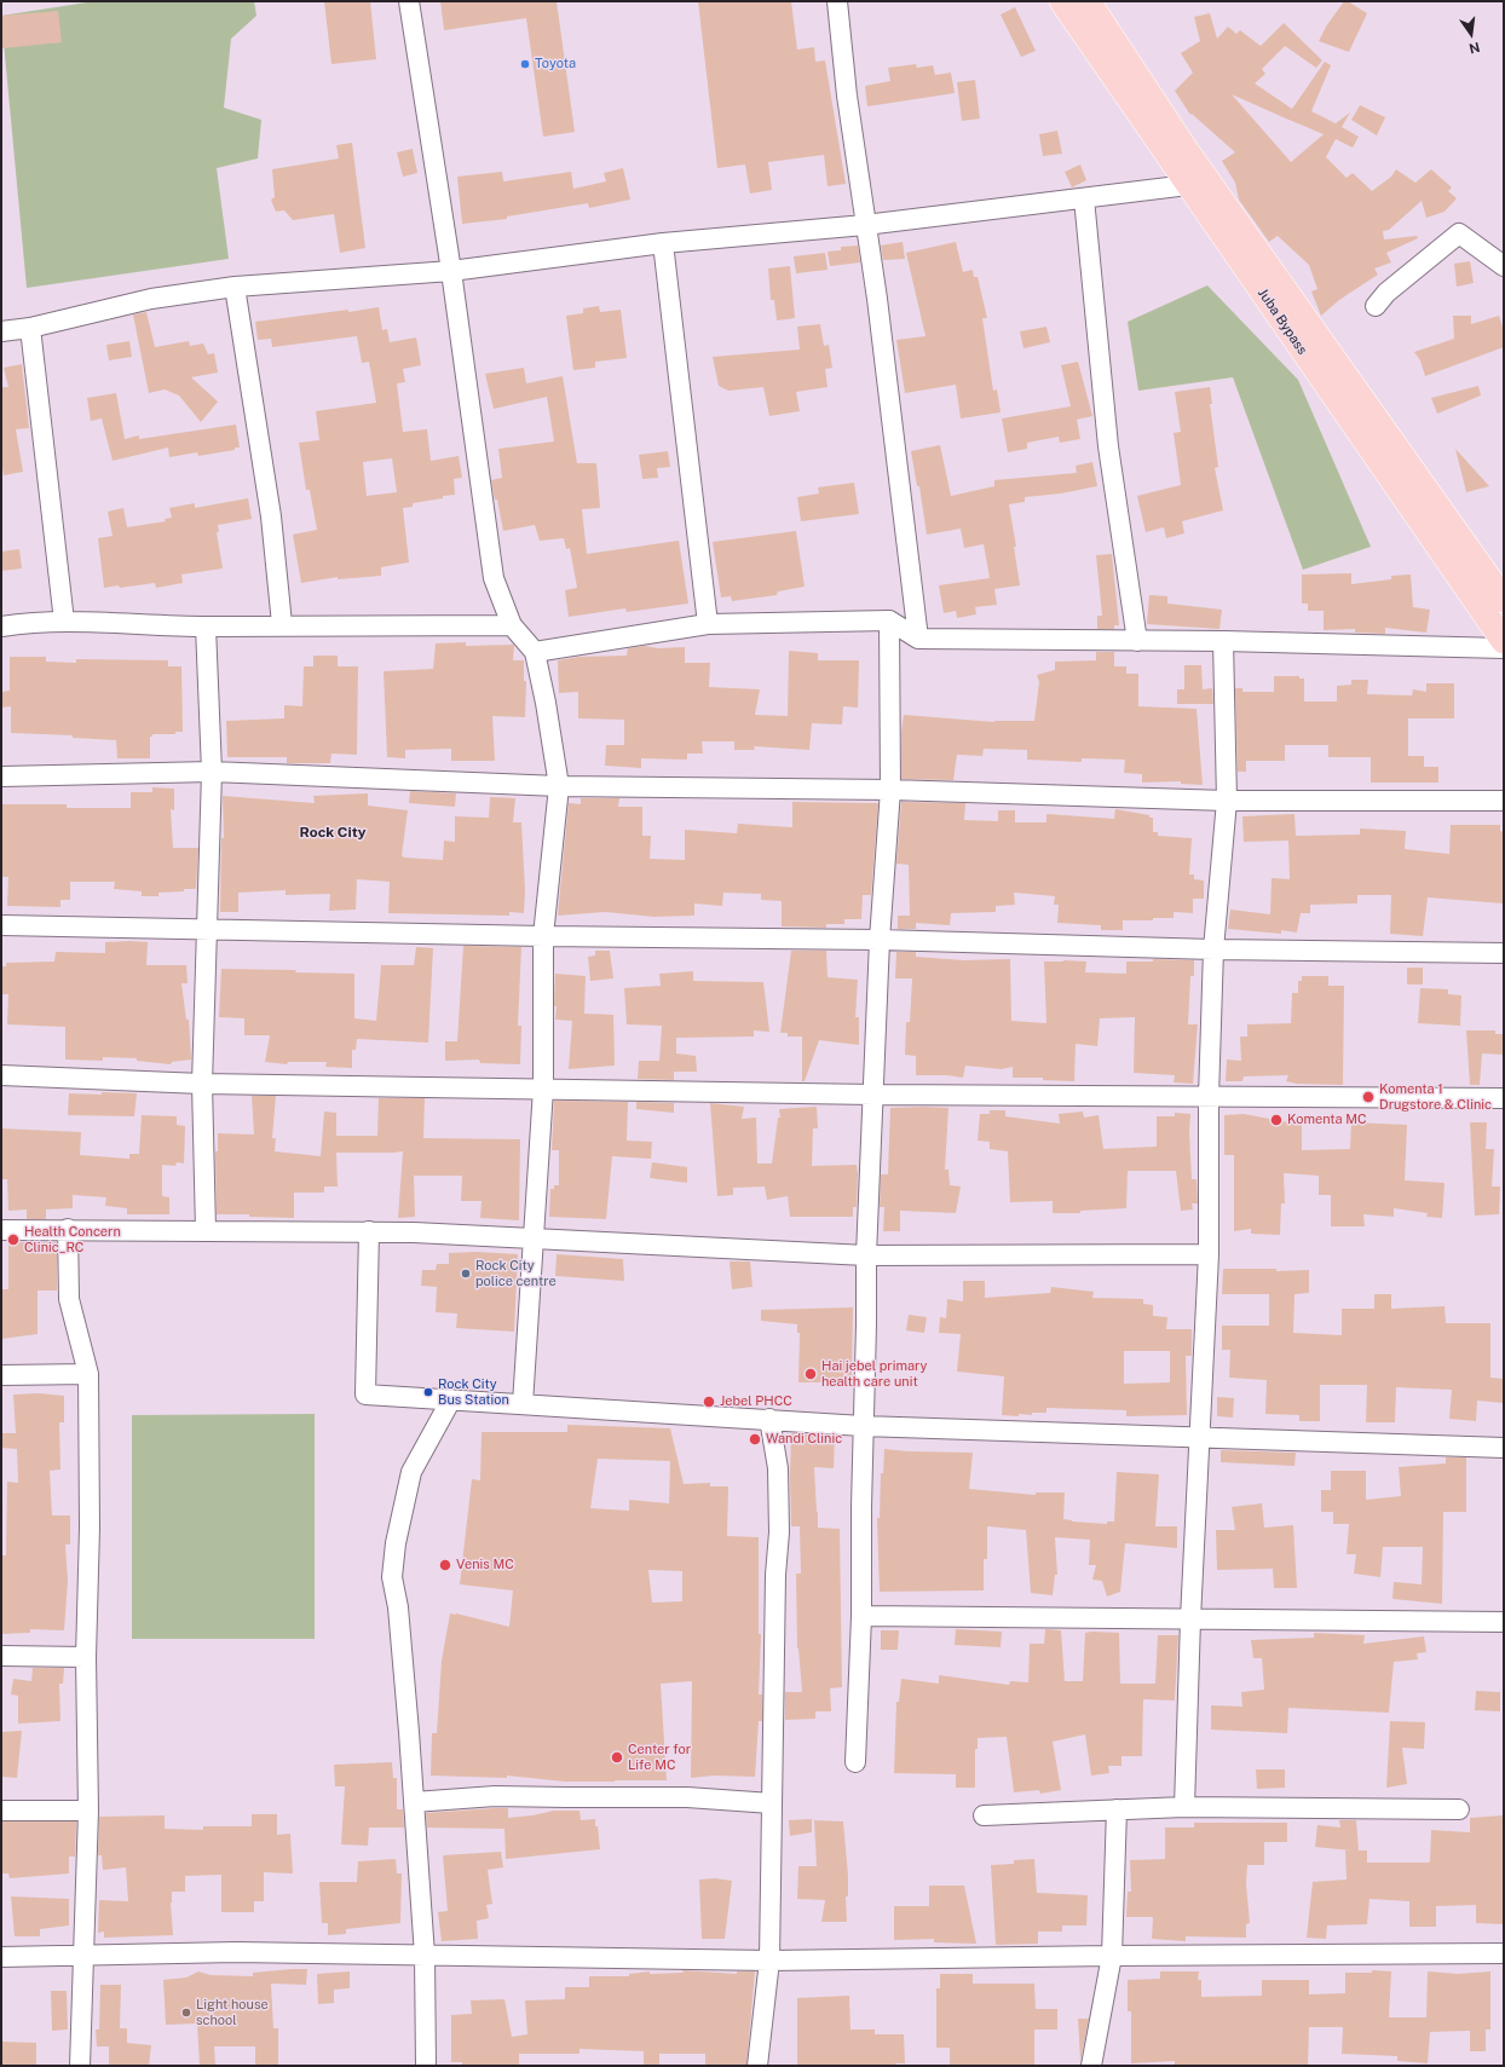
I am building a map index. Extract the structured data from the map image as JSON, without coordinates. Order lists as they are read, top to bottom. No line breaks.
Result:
{"streets":{"main road":["Juba Bypass"]},"districts":["Rock City"],"places":["Toyota","Komenta 1 Drugstore & Clinic","Komenta MC","Health Concern Clinic_RC","Rock City police centre","Hai jebel primary health care unit","Rock City Bus Station","Jebel PHCC","Wandi Clinic","Venis MC","Center for Life MC","Light house school"],"north":"bottom"}
